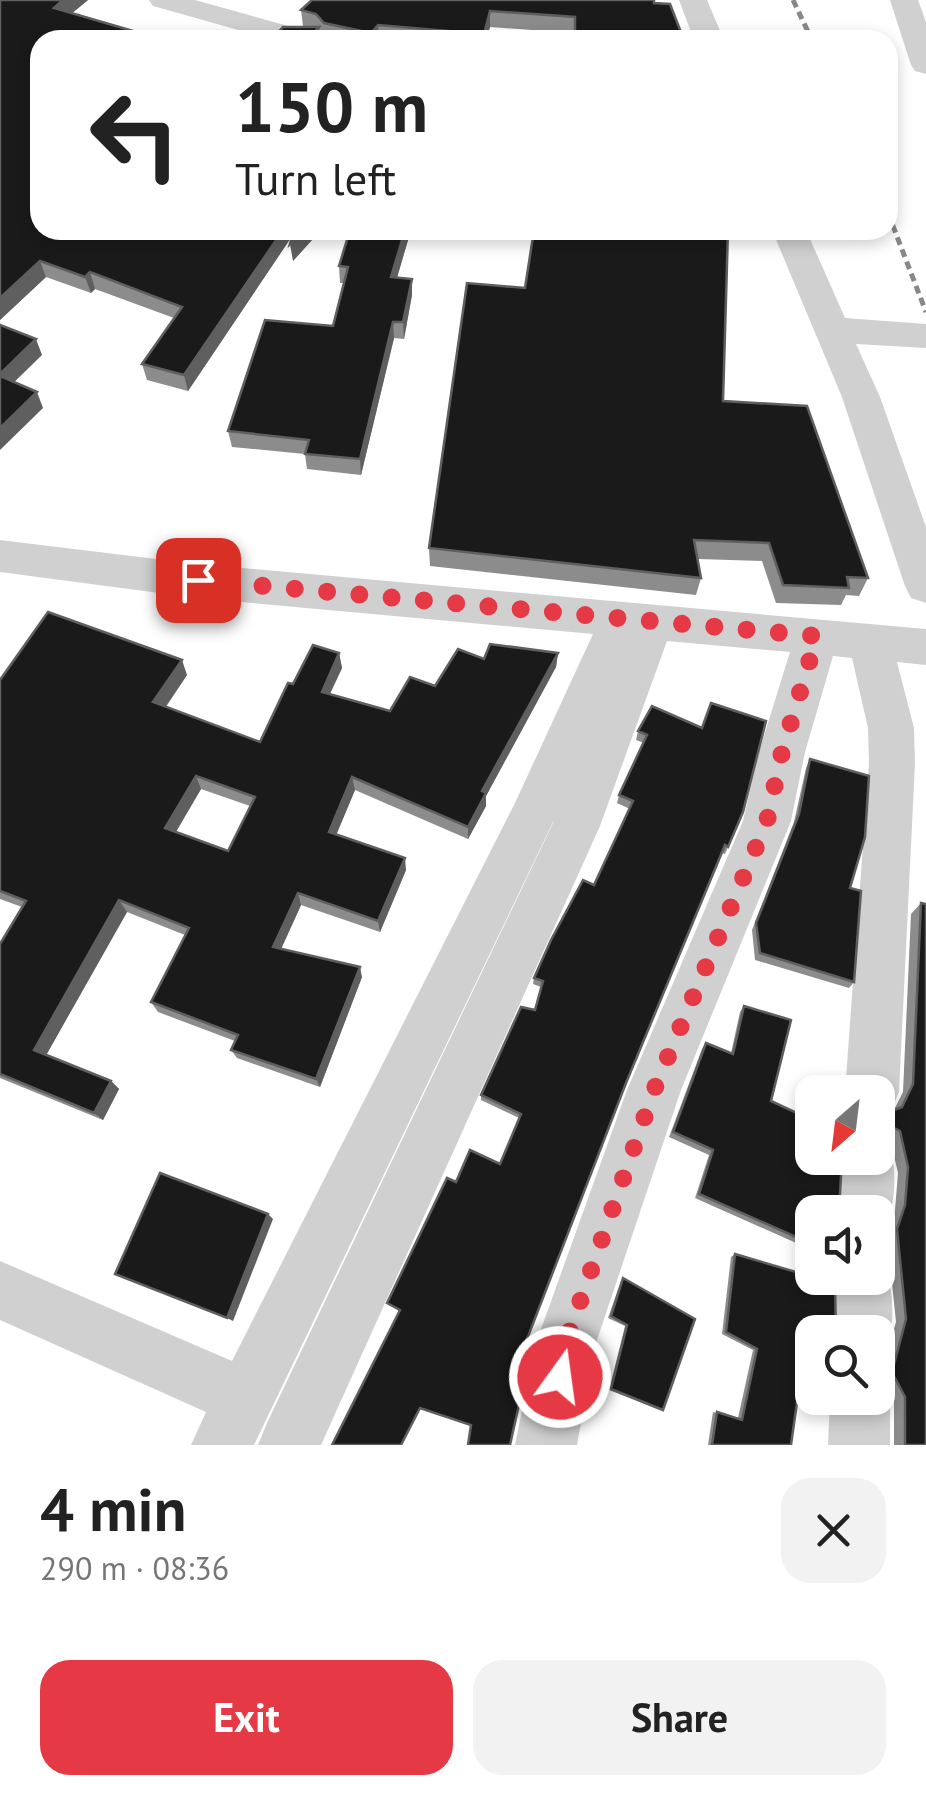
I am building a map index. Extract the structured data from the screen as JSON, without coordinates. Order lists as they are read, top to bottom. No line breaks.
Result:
{"north":"bottom left","page":{"turn":["150 m","Turn left"],"heading":["4 min","290 m · 08:36"],"buttons":["Exit","Share"]}}
